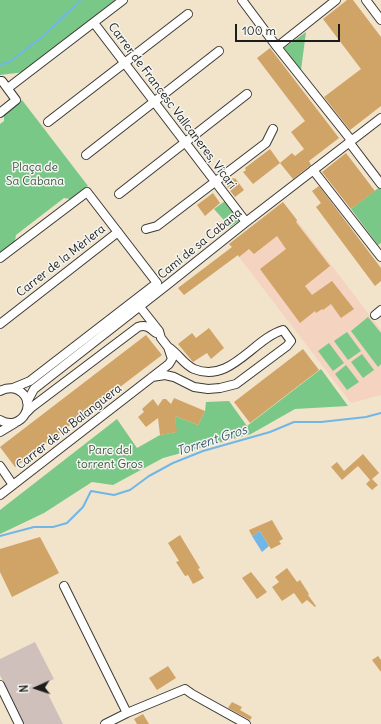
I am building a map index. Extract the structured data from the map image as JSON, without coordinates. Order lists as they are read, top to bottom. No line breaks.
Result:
{"streets":{"street":["Carrer de Francesc Vallcaneres, Vicari","Camí de sa Cabana","Carrer de la Mèrlera","Carrer de la Balanguera"]},"crossings":[["Carrer de Francesc Vallcaneres, Vicari","Camí de sa Cabana"]],"water":["Torrent Gros"],"parks":["Plaça de Sa Cabana","Parc del torrent Gros"],"scale_bar":"100 m","north":"left"}
